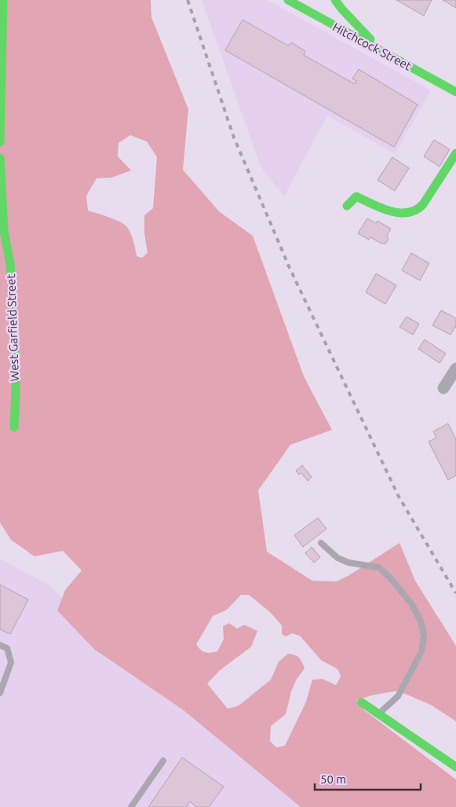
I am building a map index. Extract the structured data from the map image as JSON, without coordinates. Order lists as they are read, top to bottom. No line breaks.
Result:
{"streets":{"street":["Hitchcock Street","West Garfield Street"]},"scale_bar":"50 m"}
